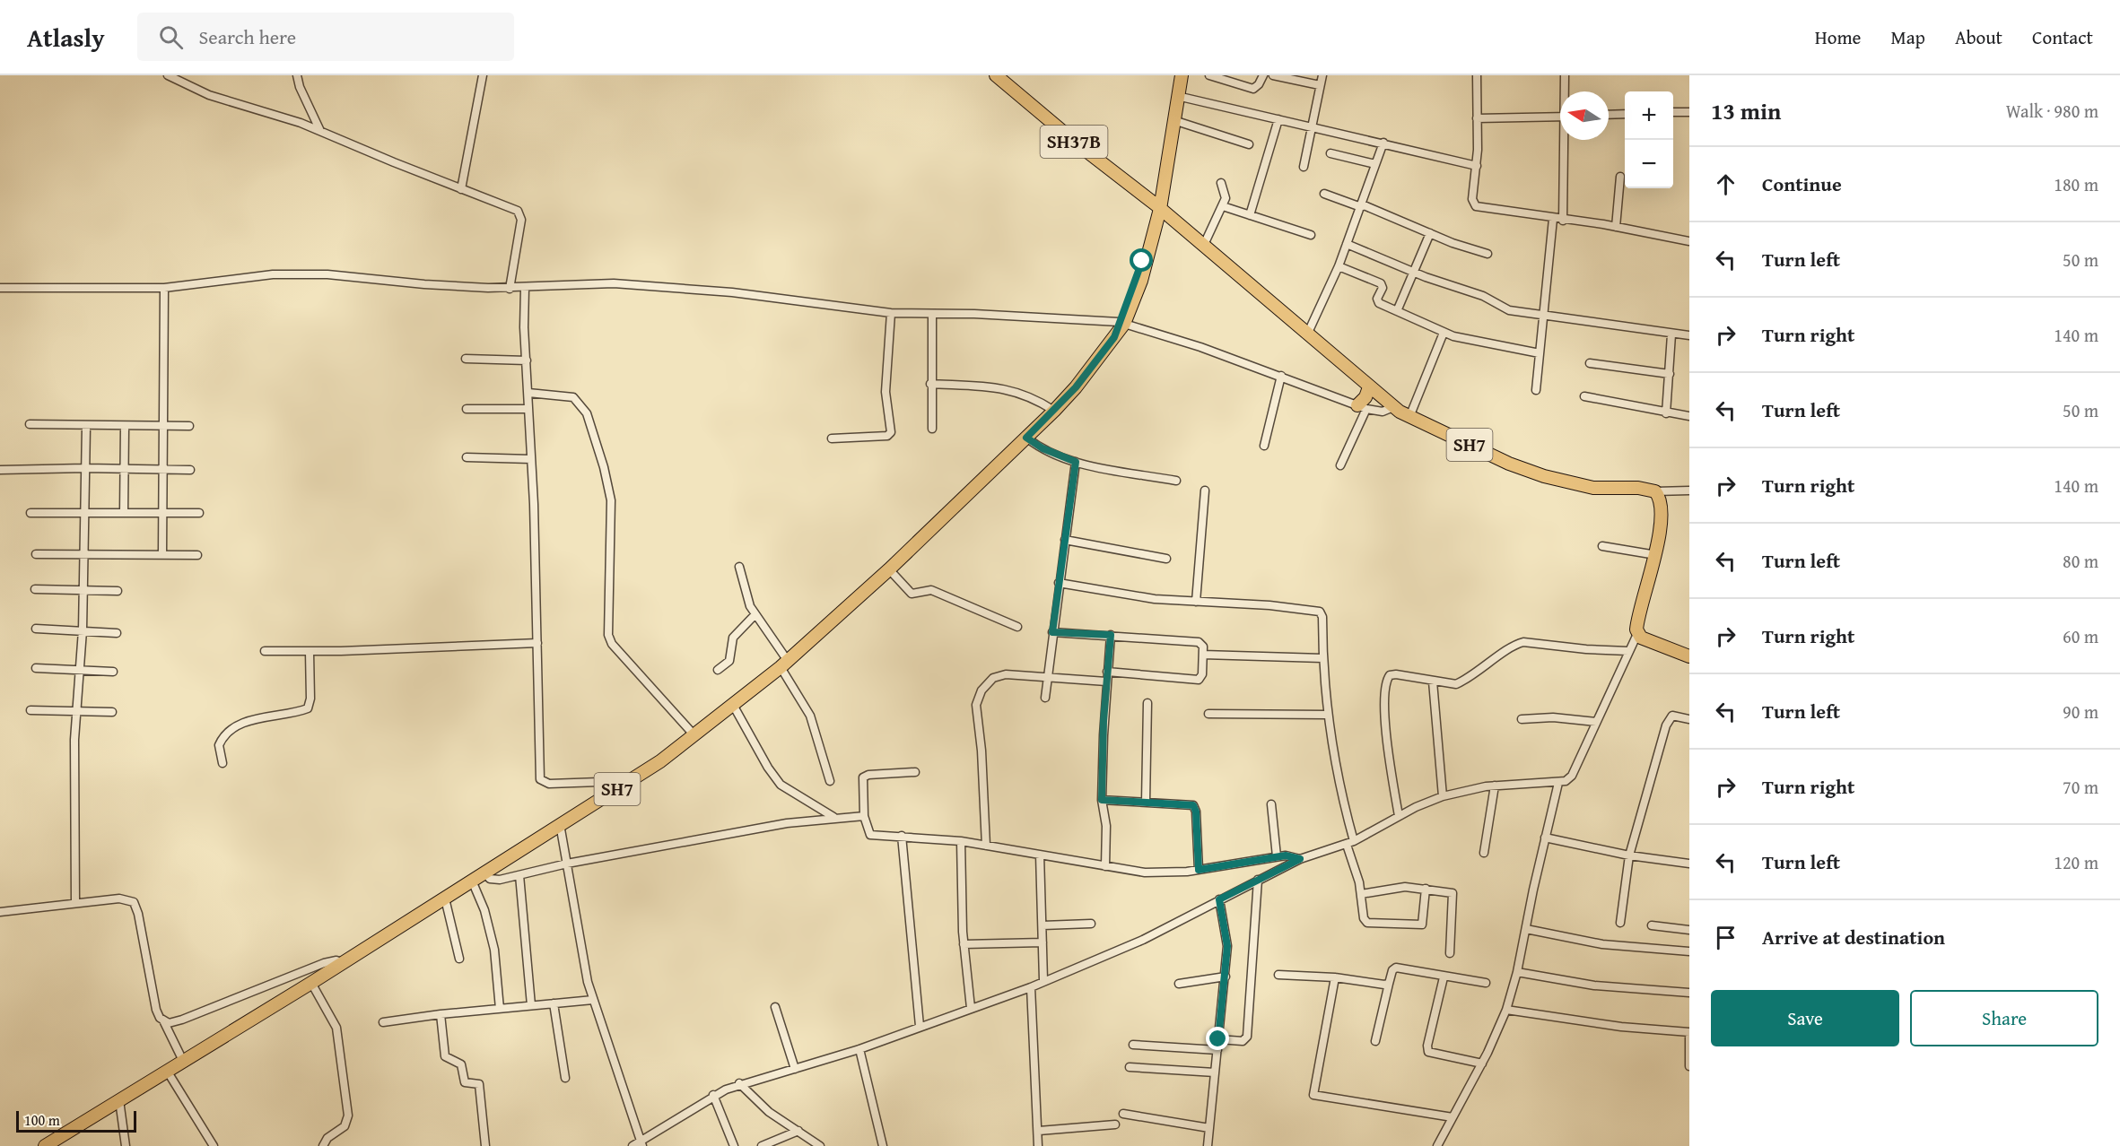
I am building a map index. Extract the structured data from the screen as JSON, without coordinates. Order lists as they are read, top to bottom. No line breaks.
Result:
{"streets":{"main road":["SH37B","SH7"]},"crossings":[["SH37B","SH7"]],"scale_bar":"100 m","north":"left","page":{"header":"Atlasly","search":"Search here","nav":["Home","Map","About","Contact"],"heading":["13 min","Walk · 980 m"],"map_buttons":["+","−"],"list":[["Continue","180 m"],["Turn left","50 m"],["Turn right","140 m"],["Turn left","50 m"],["Turn right","140 m"],["Turn left","80 m"],["Turn right","60 m"],["Turn left","90 m"],["Turn right","70 m"],["Turn left","120 m"],"Arrive at destination"],"buttons":["Save","Share"],"scale":"100 m"}}
